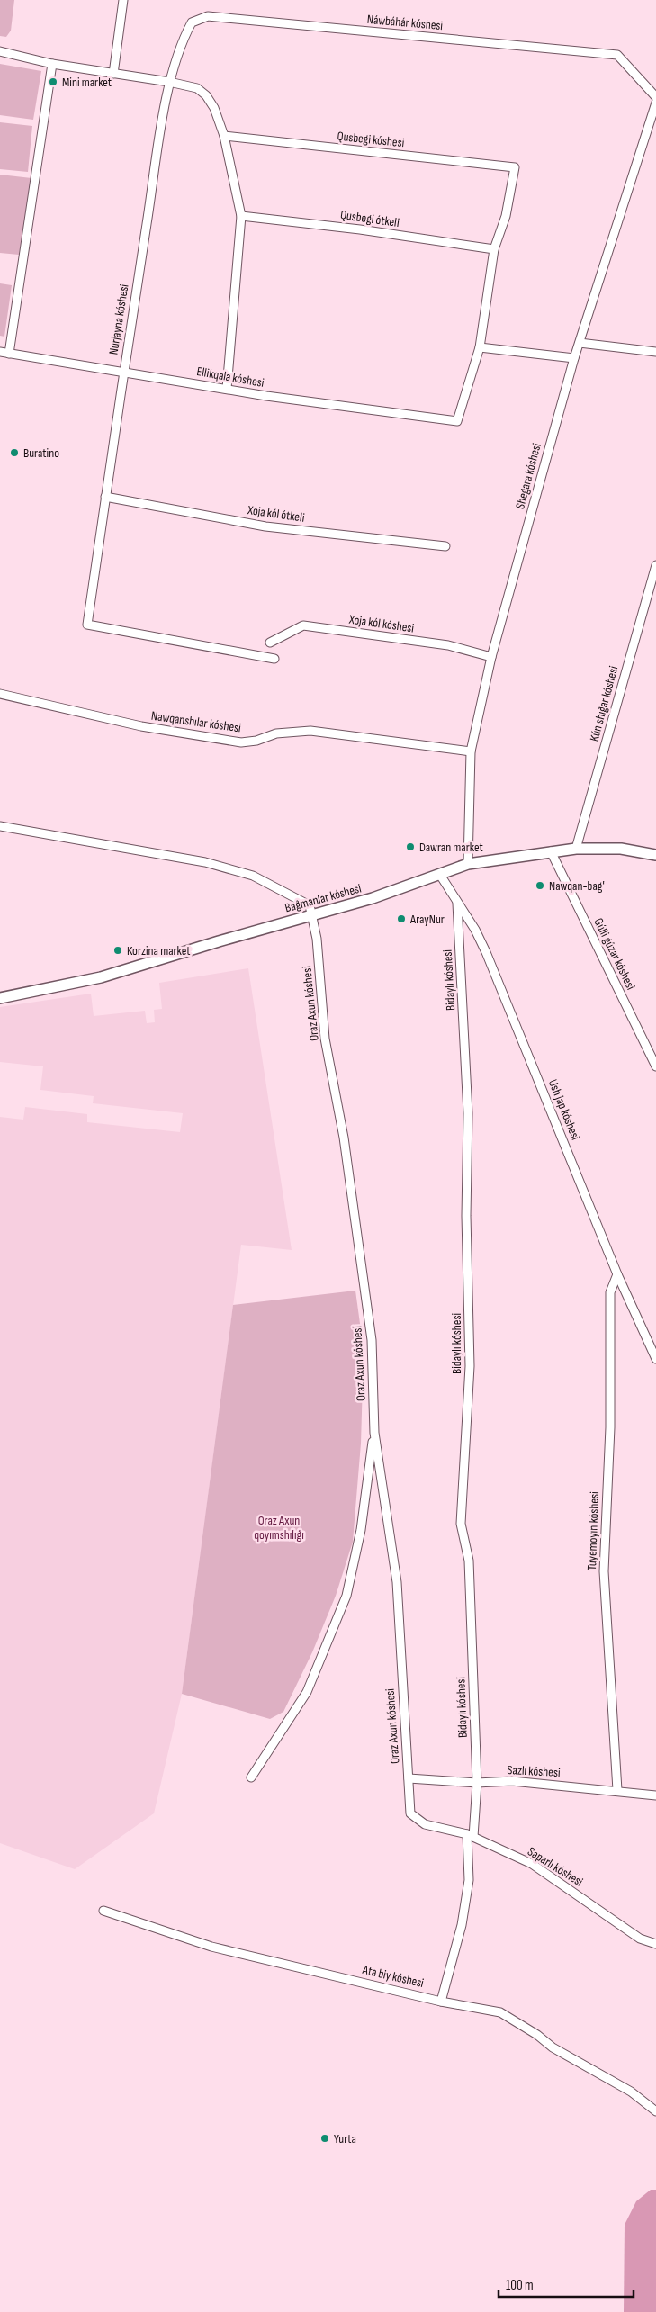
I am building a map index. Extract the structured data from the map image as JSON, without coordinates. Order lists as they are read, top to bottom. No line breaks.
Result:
{"streets":{"street":["Náwbáhár kóshesi","Qusbegi kóshesi","Qusbegi ótkeli","Nurjayna kóshesi","Ellikqala kóshesi","Shegara kóshesi","Xoja kól ótkeli","Xoja kól kóshesi","Kún shıǵar kóshesi","Nawqanshılar kóshesi","Baǵmanlar kóshesi","Gúlli gúzar kóshesi","Bidaylı kóshesi","Oraz Axun kóshesi","Ush jap kóshesi","Tuyemoyın kóshesi","Sazlı kóshesi","Saparlı kóshesi","Ata biy kóshesi"]},"crossings":[["Náwbáhár kóshesi","Nurjayna kóshesi"],["Qusbegi kóshesi","Qusbegi ótkeli"],["Nurjayna kóshesi","Ellikqala kóshesi"],["Nurjayna kóshesi","Xoja kól ótkeli"],["Shegara kóshesi","Xoja kól kóshesi"],["Shegara kóshesi","Nawqanshılar kóshesi"],["Shegara kóshesi","Baǵmanlar kóshesi"],["Kún shıǵar kóshesi","Baǵmanlar kóshesi"],["Baǵmanlar kóshesi","Gúlli gúzar kóshesi"],["Baǵmanlar kóshesi","Oraz Axun kóshesi"],["Baǵmanlar kóshesi","Ush jap kóshesi"],["Bidaylı kóshesi","Ush jap kóshesi"],["Bidaylı kóshesi","Sazlı kóshesi"],["Bidaylı kóshesi","Saparlı kóshesi"],["Bidaylı kóshesi","Ata biy kóshesi"],["Oraz Axun kóshesi","Sazlı kóshesi"],["Oraz Axun kóshesi","Saparlı kóshesi"],["Ush jap kóshesi","Tuyemoyın kóshesi"],["Tuyemoyın kóshesi","Sazlı kóshesi"]],"parks":["Oraz Axun qoyımshılıǵı"],"places":["Mini market","Buratino","Dawran market","Nawqan-bag'","ArayNur","Korzina market","Yurta"],"scale_bar":"100 m"}
